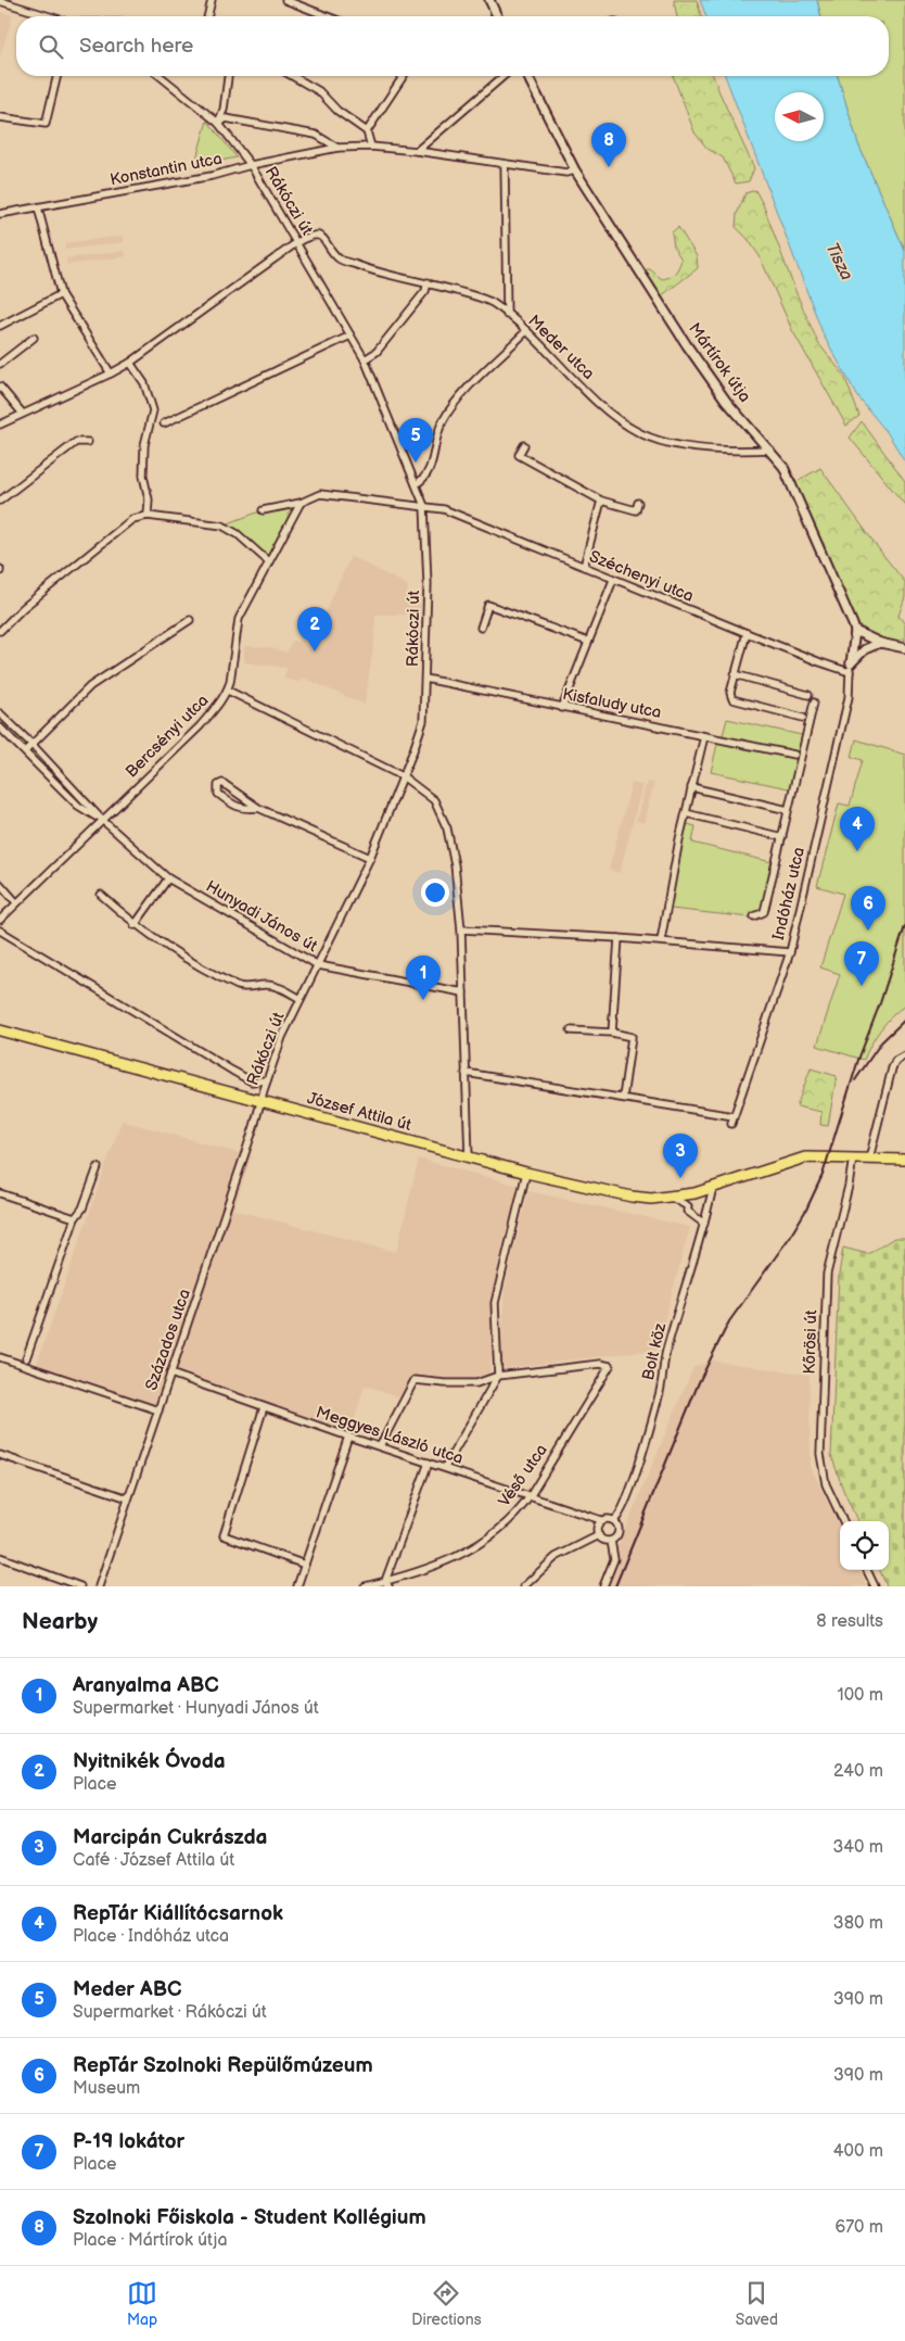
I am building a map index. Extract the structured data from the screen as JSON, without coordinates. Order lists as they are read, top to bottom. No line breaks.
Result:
{"streets":{"main road":["József Attila út"],"street":["Konstantin utca","Rákóczi út","Meder utca","Mártírok útja","Széchenyi utca","Kisfaludy utca","Bercsényi utca","Indóház utca","Hunyadi János út","Százados utca","Kőrösi út","Bolt köz","Meggyes László utca","Véső utca"]},"crossings":[["Konstantin utca","Rákóczi út"],["Konstantin utca","Mártírok útja"],["Rákóczi út","Meder utca"],["Rákóczi út","Széchenyi utca"],["Rákóczi út","Kisfaludy utca"],["Rákóczi út","Hunyadi János út"],["Rákóczi út","József Attila út"],["Rákóczi út","Százados utca"],["Meder utca","Mártírok útja"],["Széchenyi utca","Indóház utca"],["Bercsényi utca","Hunyadi János út"],["József Attila út","Százados utca"],["József Attila út","Kőrösi út"],["József Attila út","Bolt köz"],["Százados utca","Meggyes László utca"],["Bolt köz","Meggyes László utca"],["Meggyes László utca","Véső utca"]],"water":["Tisza"],"north":"left","page":{"search":"Search here","pins":["8","5","2","4","6","7","1","3"],"heading":["Nearby","8 results"],"list":[{"mark":"1","name":"Aranyalma ABC","note":"Supermarket · Hunyadi János út","value":"100 m"},{"mark":"2","name":"Nyitnikék Óvoda","note":"Place","value":"240 m"},{"mark":"3","name":"Marcipán Cukrászda","note":"Café · József Attila út","value":"340 m"},{"mark":"4","name":"RepTár Kiállítócsarnok","note":"Place · Indóház utca","value":"380 m"},{"mark":"5","name":"Meder ABC","note":"Supermarket · Rákóczi út","value":"390 m"},{"mark":"6","name":"RepTár Szolnoki Repülőmúzeum","note":"Museum","value":"390 m"},{"mark":"7","name":"P-19 lokátor","note":"Place","value":"400 m"},{"mark":"8","name":"Szolnoki Főiskola - Student Kollégium","note":"Place · Mártírok útja","value":"670 m"}],"nav":["Map","Directions","Saved"]}}
